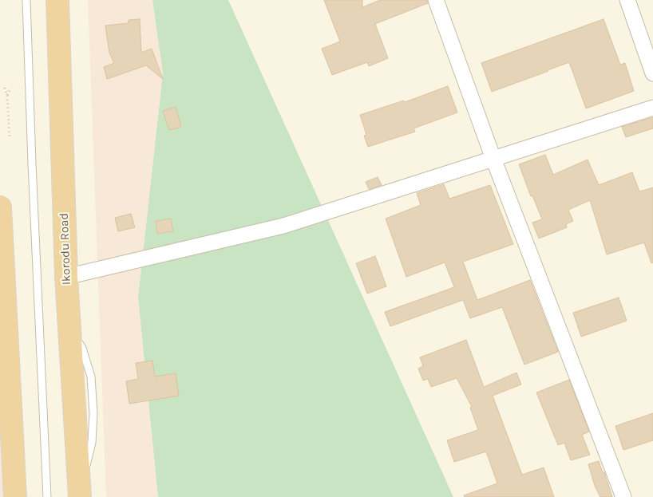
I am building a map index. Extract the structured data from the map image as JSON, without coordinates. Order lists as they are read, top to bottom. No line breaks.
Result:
{"streets":{"highway":["Ikorodu Road"]}}
